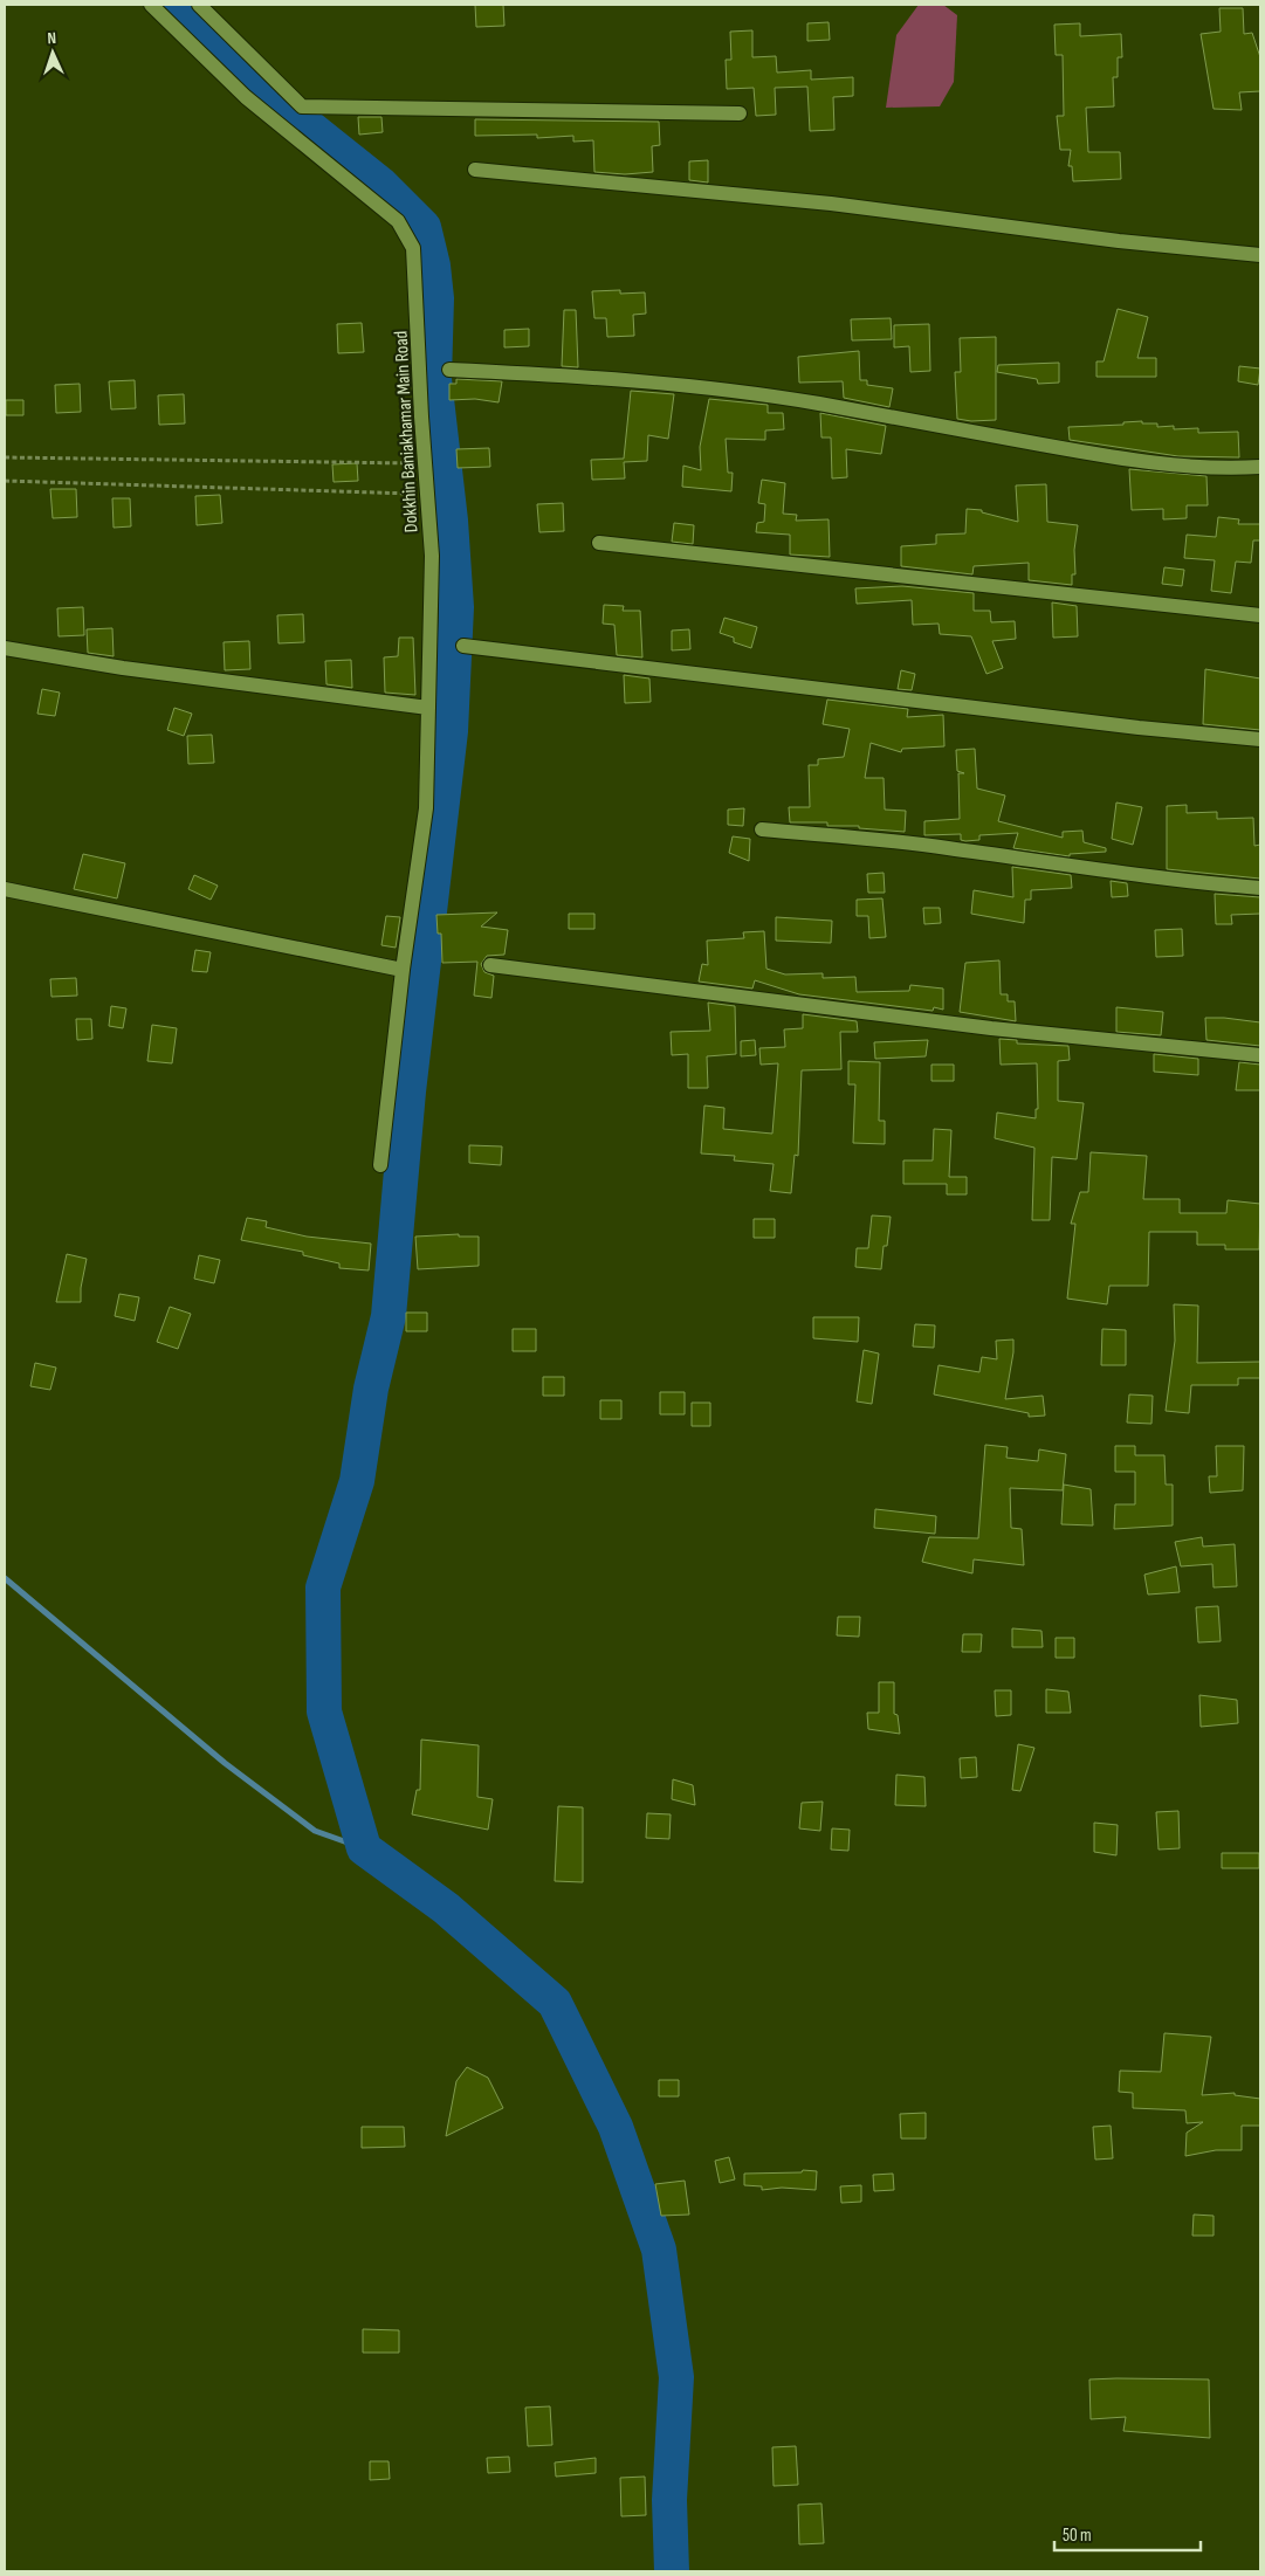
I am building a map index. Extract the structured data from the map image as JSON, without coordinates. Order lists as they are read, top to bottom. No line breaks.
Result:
{"streets":{"street":["Dokkhin Baniakhamar Main Road"]},"scale_bar":"50 m","north":"top"}
